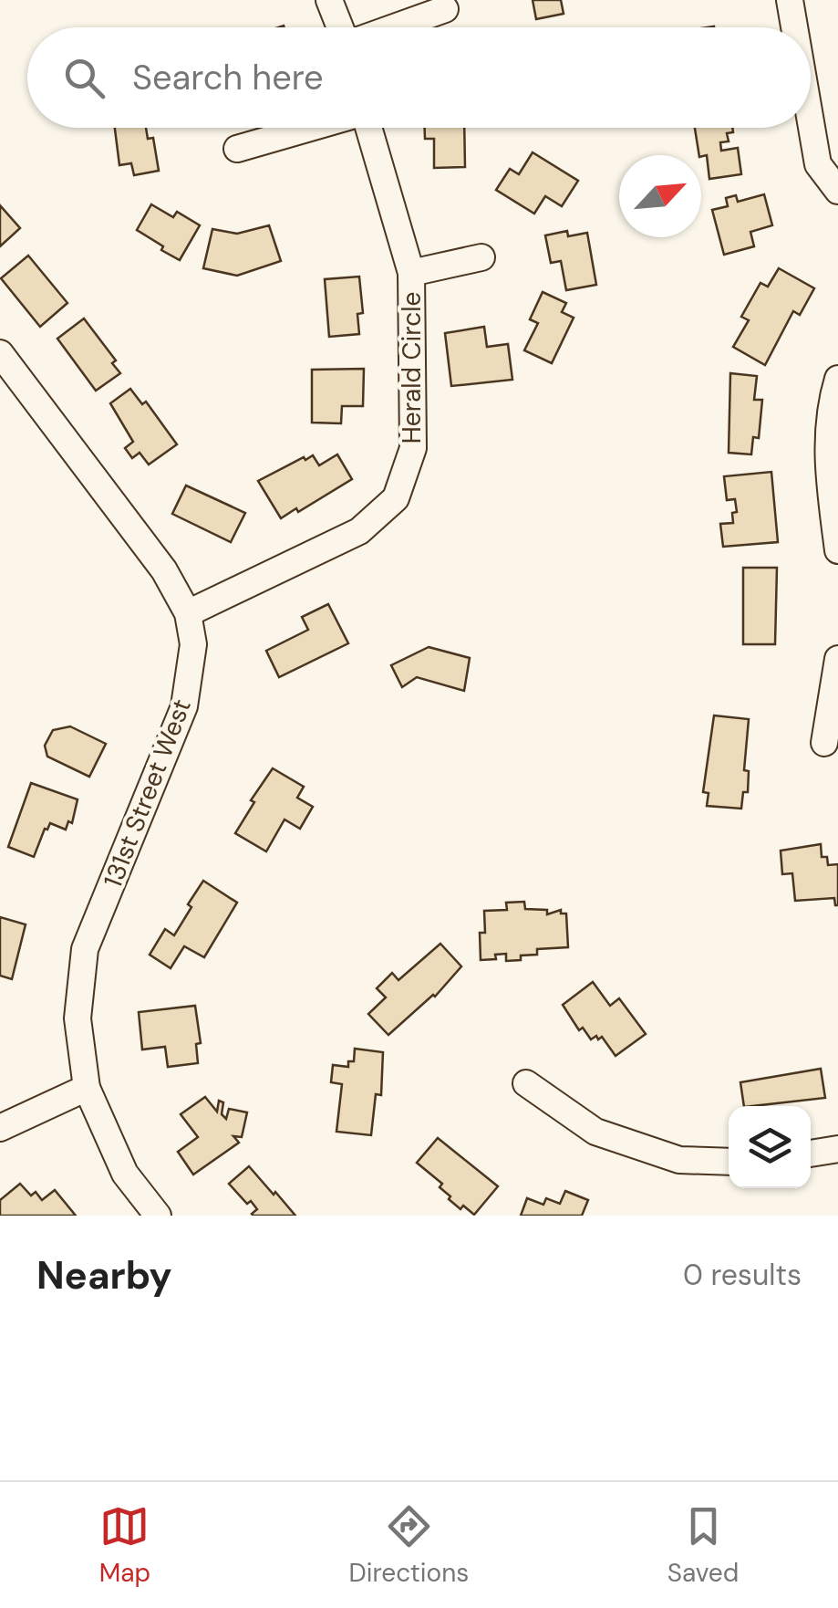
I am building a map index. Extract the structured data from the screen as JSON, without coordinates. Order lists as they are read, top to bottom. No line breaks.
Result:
{"streets":{"street":["Herald Circle","131st Street West"]},"crossings":[["Herald Circle","131st Street West"]],"north":"top right","page":{"search":"Search here","heading":["Nearby","0 results"],"nav":["Map","Directions","Saved"]}}
